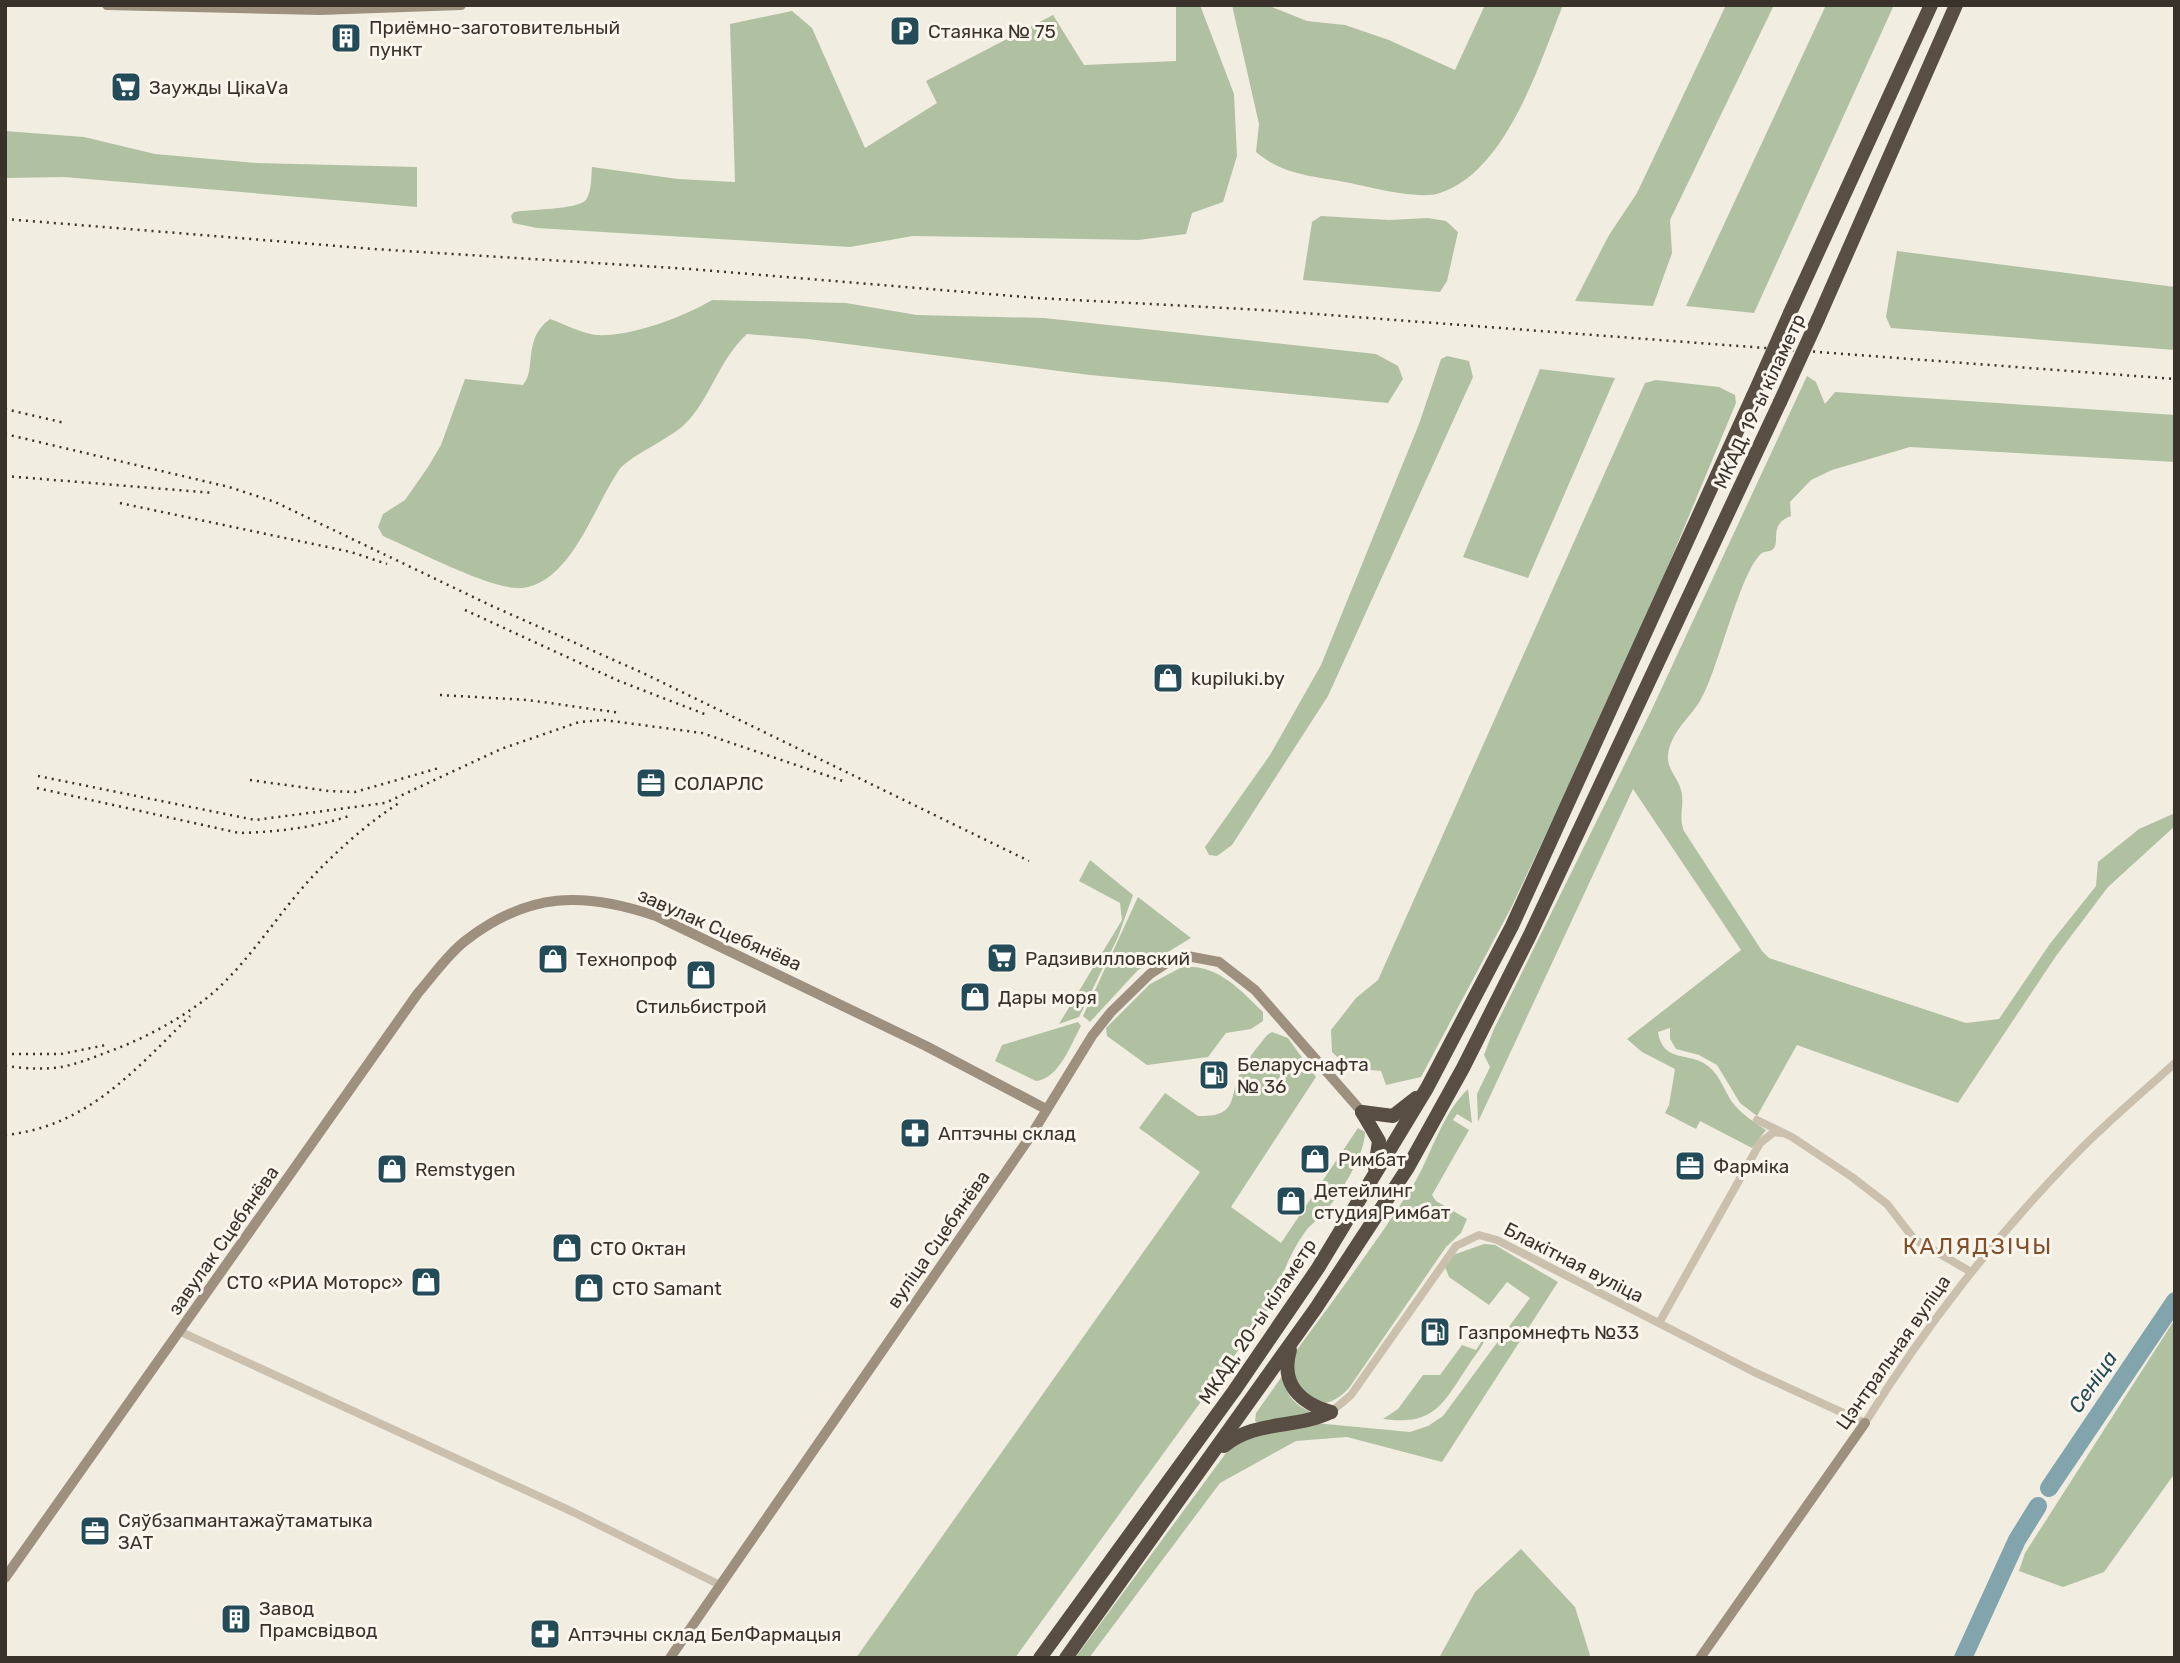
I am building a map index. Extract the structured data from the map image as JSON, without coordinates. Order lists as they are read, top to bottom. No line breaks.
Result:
{"streets":{"highway":["МКАД, 19-ы кіламетр","МКАД, 20-ы кіламетр"],"street":["завулак Сцебянёва","вуліца Сцебянёва","Блакітная вуліца","Цэнтральная вуліца"]},"crossings":[["МКАД, 19-ы кіламетр","МКАД, 20-ы кіламетр"],["завулак Сцебянёва","вуліца Сцебянёва"],["Блакітная вуліца","Цэнтральная вуліца"]],"districts":["КАЛЯДЗІЧЫ"],"water":["Сеніца"],"places":{"parking":["Стаянка № 75"],"building":["Приёмно-заготовительный пункт","Завод Прамсвідвод"],"supermarket":["Заужды ЦікаVа","Радзивилловский"],"shop":["kupiluki.by","Технопроф","Стильбистрой","Дары моря","Римбат","Remstygen","Детейлинг студия Римбат","СТО Октан","СТО «РИА Моторс»","СТО Samant"],"office":["СОЛАРЛС","Фарміка","Сяўбзапмантажаўтаматыка ЗАТ"],"fuel station":["Беларуснафта № 36","Газпромнефть №33"],"pharmacy":["Аптэчны склад","Аптэчны склад БелФармацыя"]}}
